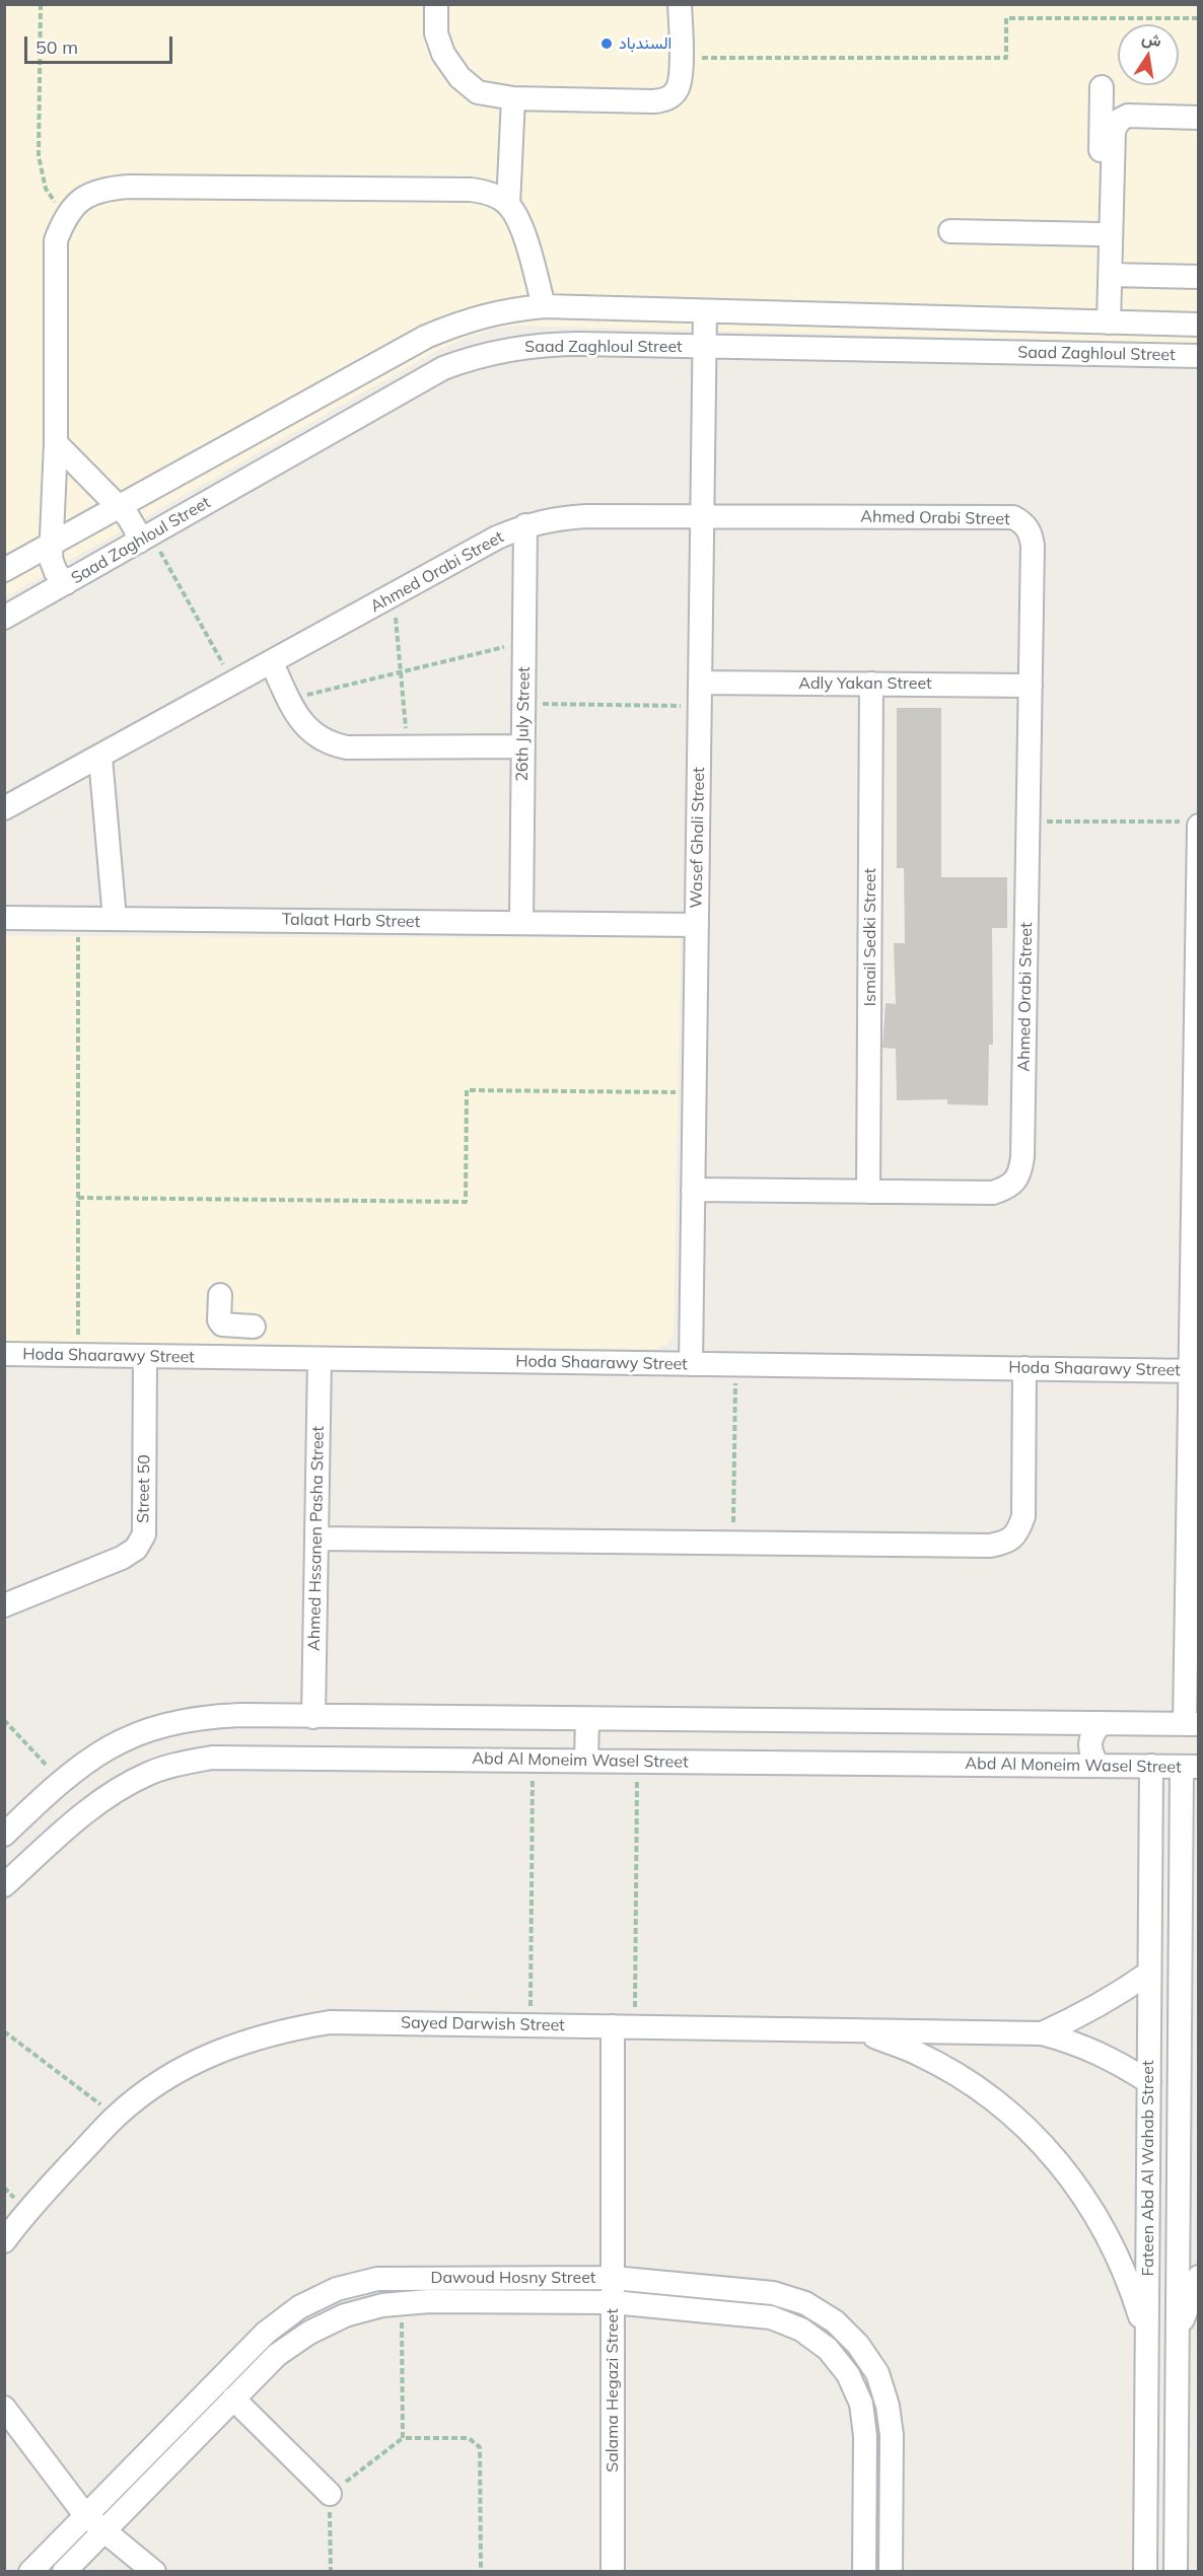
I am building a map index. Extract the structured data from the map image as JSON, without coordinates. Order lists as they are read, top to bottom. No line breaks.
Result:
{"streets":{"street":["Saad Zaghloul Street","Ahmed Orabi Street","Adly Yakan Street","26th July Street","Wasef Ghali Street","Talaat Harb Street","Ismail Sedki Street","Hoda Shaarawy Street","Street 50","Ahmed Hssanen Pasha Street","Abd Al Moneim Wasel Street","Sayed Darwish Street","Fateen Abd Al Wahab Street","Dawoud Hosny Street","Salama Hegazi Street"]},"crossings":[["Saad Zaghloul Street","Wasef Ghali Street"],["Ahmed Orabi Street","Adly Yakan Street"],["Ahmed Orabi Street","26th July Street"],["Ahmed Orabi Street","Wasef Ghali Street"],["Ahmed Orabi Street","Ismail Sedki Street"],["Adly Yakan Street","Wasef Ghali Street"],["Adly Yakan Street","Ismail Sedki Street"],["26th July Street","Talaat Harb Street"],["Wasef Ghali Street","Talaat Harb Street"],["Wasef Ghali Street","Hoda Shaarawy Street"],["Hoda Shaarawy Street","Street 50"],["Hoda Shaarawy Street","Ahmed Hssanen Pasha Street"],["Abd Al Moneim Wasel Street","Fateen Abd Al Wahab Street"],["Sayed Darwish Street","Fateen Abd Al Wahab Street"],["Sayed Darwish Street","Salama Hegazi Street"],["Dawoud Hosny Street","Salama Hegazi Street"]],"places":["السندباد"],"scale_bar":"50 m","north":"top"}
